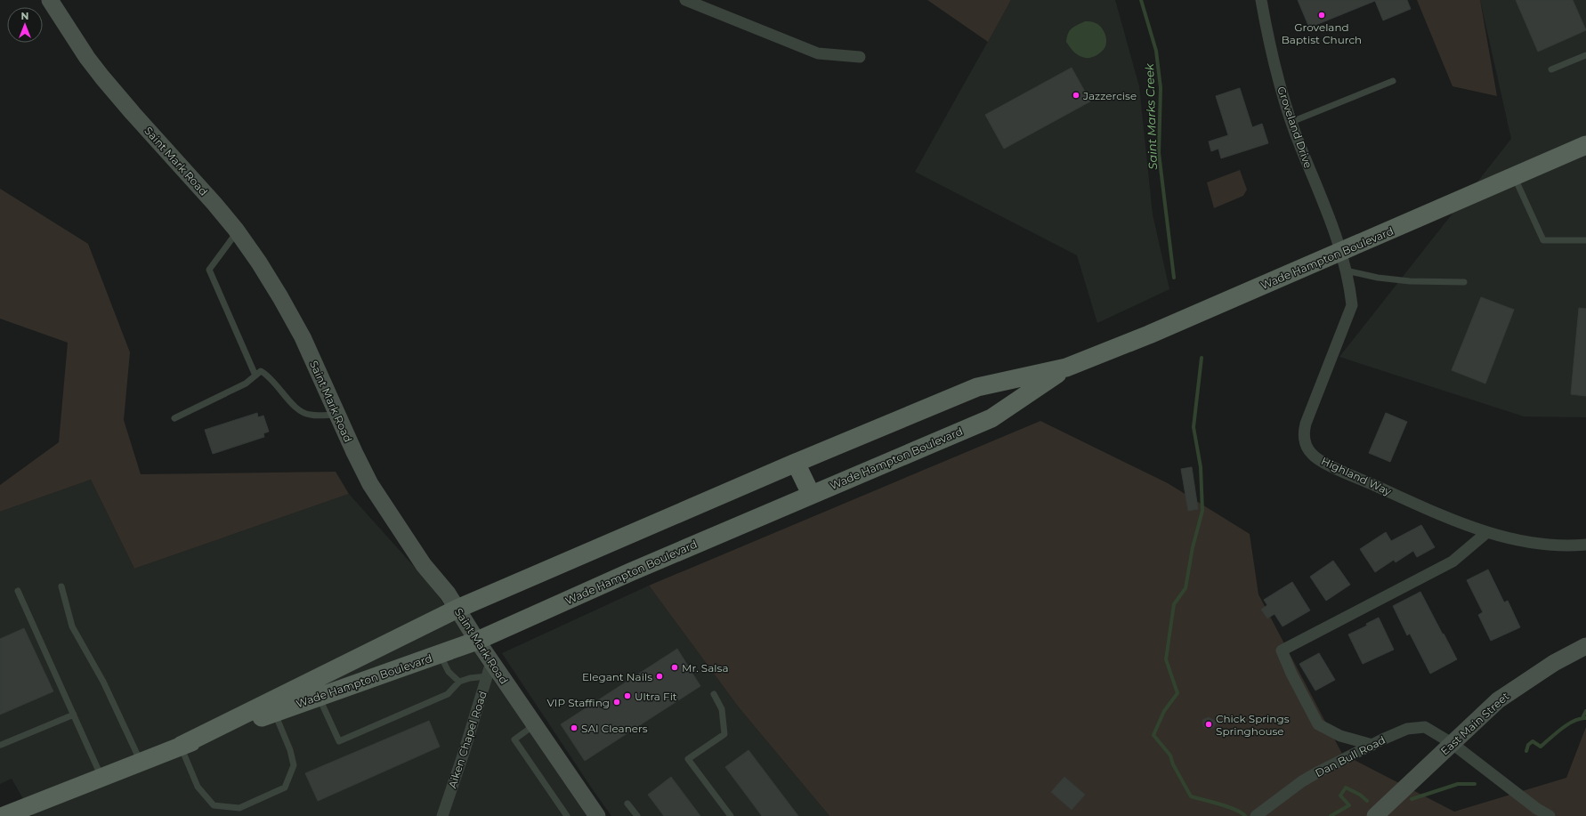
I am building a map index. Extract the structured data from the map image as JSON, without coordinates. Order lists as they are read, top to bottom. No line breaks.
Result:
{"streets":{"main road":["Wade Hampton Boulevard"],"street":["Groveland Drive","Saint Mark Road","Highland Way","East Main Street","Aiken Chapel Road","Dan Bull Road"]},"crossings":[["Groveland Drive","Wade Hampton Boulevard"],["Groveland Drive","Highland Way"],["Saint Mark Road","Wade Hampton Boulevard"],["Saint Mark Road","Aiken Chapel Road"],["Wade Hampton Boulevard","Highland Way"],["East Main Street","Dan Bull Road"]],"water":["Saint Marks Creek"],"places":["Groveland Baptist Church","Jazzercise","Mr. Salsa","Elegant Nails","Ultra Fit","VIP Staffing","Chick Springs Springhouse","SAI Cleaners"],"north":"top"}
